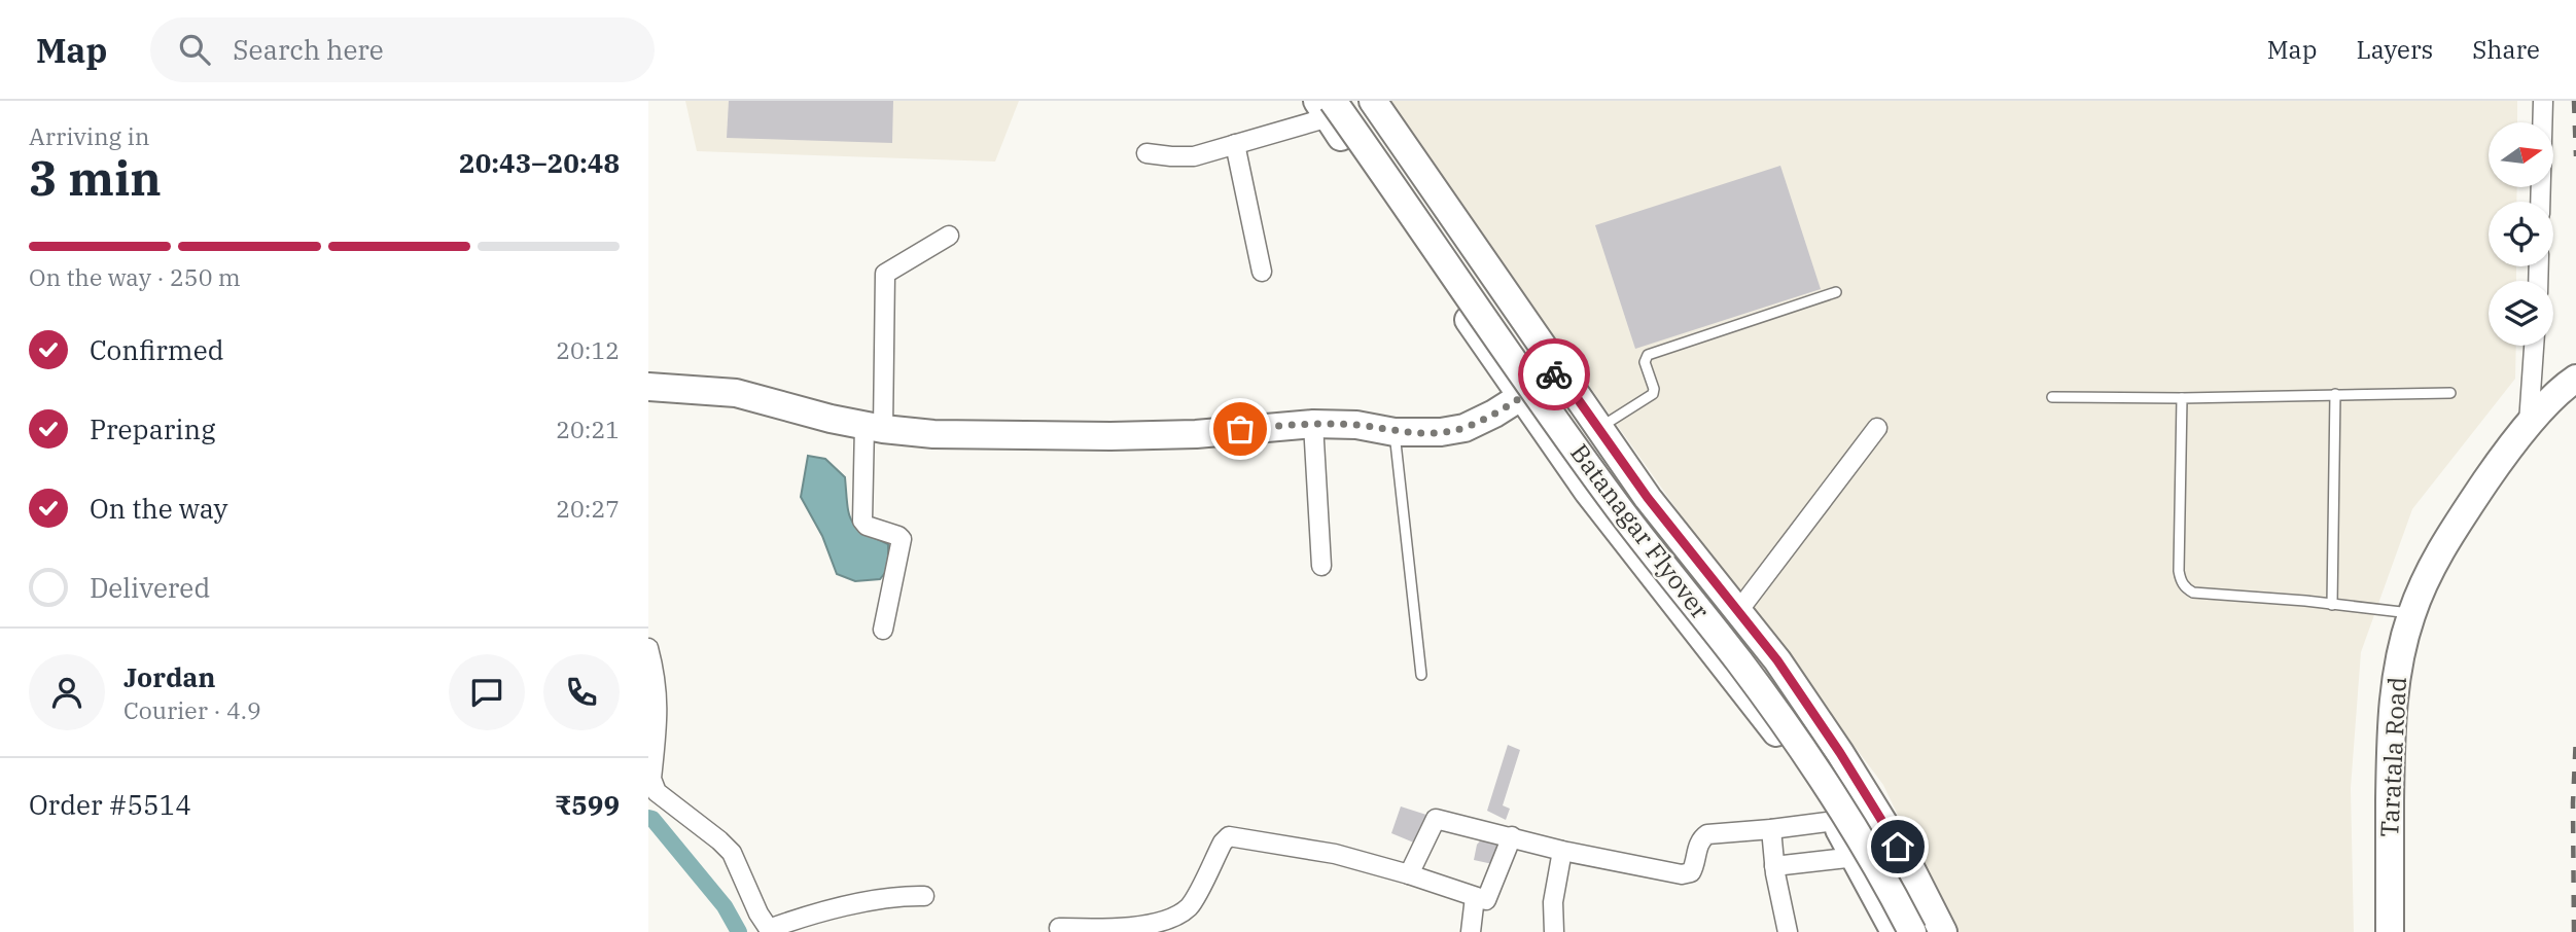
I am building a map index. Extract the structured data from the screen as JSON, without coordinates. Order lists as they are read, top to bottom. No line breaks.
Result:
{"streets":{"street":["Batanagar Flyover","Taratala Road"]},"north":"right","page":{"header":"Map","search":"Search here","nav":["Map","Layers","Share"],"heading":["3 min","Arriving in","20:43–20:48"],"panel":["Jordan","Courier · 4.9","Order #5514","₹599"],"bar":"On the way · 250 m","list":[["Confirmed","20:12"],["Preparing","20:21"],["On the way","20:27"],"Delivered"]}}
